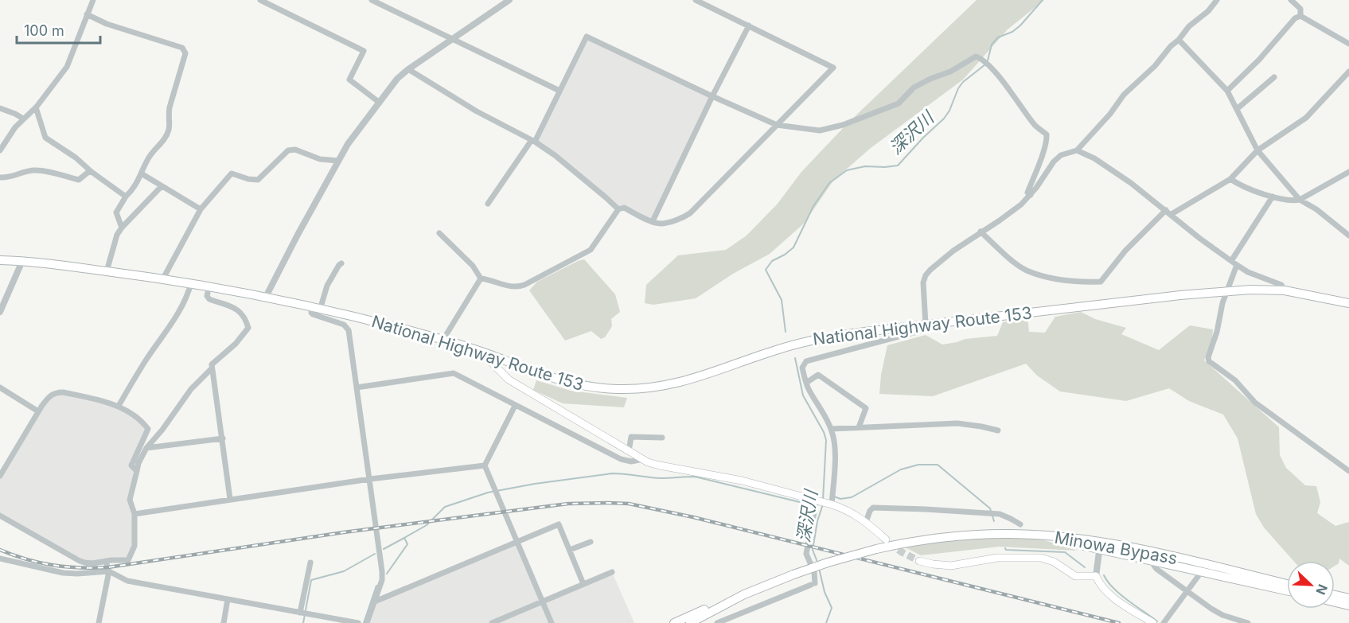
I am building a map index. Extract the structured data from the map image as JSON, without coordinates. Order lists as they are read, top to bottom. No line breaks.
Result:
{"streets":{"highway":["National Highway Route 153","Minowa Bypass"]},"water":["深沢川"],"scale_bar":"100 m","north":"bottom right"}
